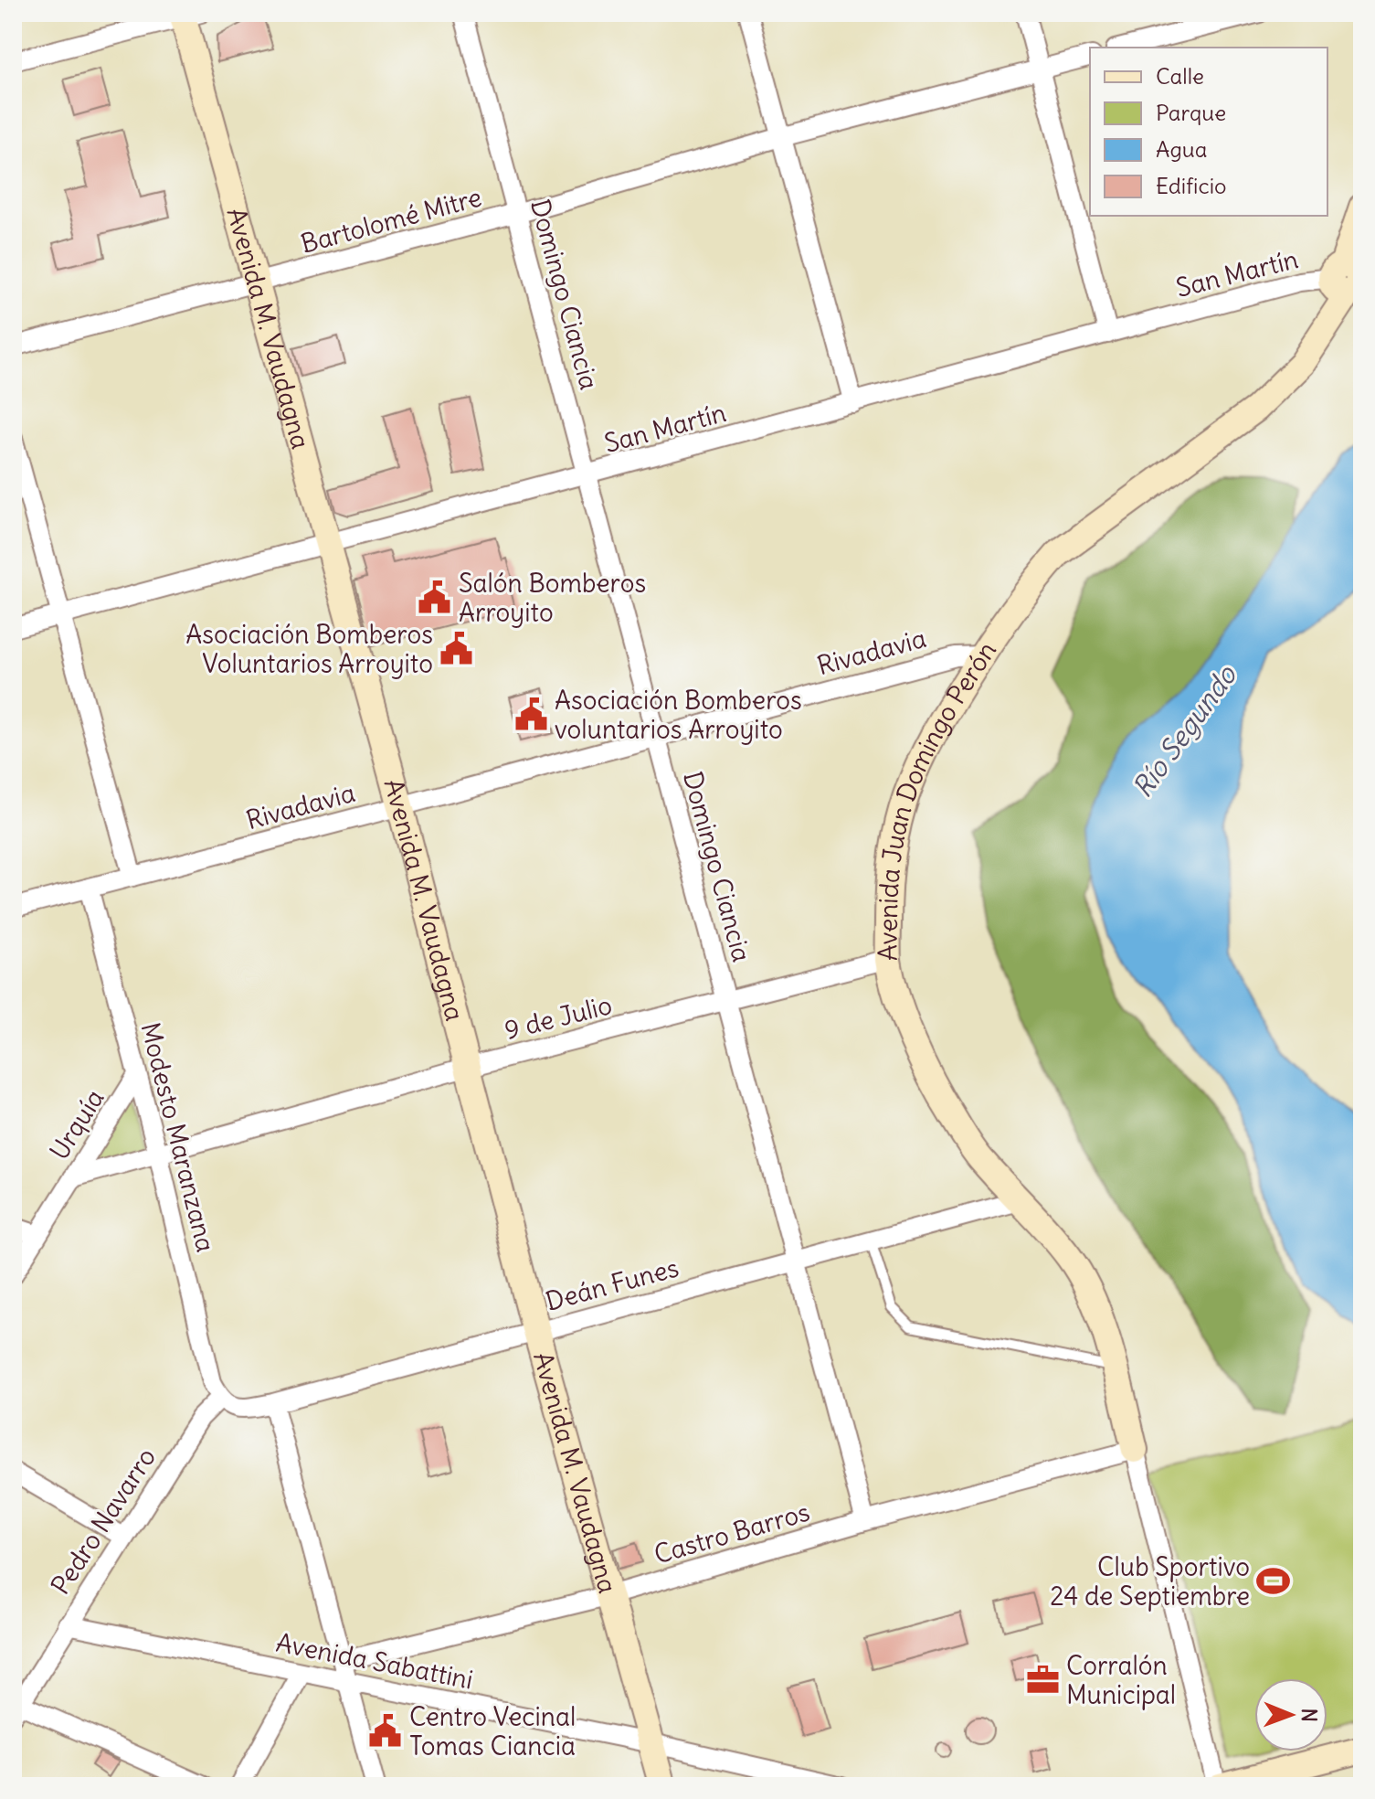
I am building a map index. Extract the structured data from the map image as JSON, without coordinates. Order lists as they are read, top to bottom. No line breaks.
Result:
{"streets":{"main road":["Avenida M. Vaudagna","Avenida Juan Domingo Perón"],"street":["Bartolomé Mitre","San Martín","Domingo Ciancia","Rivadavia","9 de Julio","Urquía","Modesto Maranzana","Deán Funes","Pedro Navarro","Castro Barros","Avenida Sabattini"]},"crossings":[["Bartolomé Mitre","Domingo Ciancia"],["Bartolomé Mitre","Avenida M. Vaudagna"],["San Martín","Domingo Ciancia"],["San Martín","Avenida M. Vaudagna"],["San Martín","Avenida Juan Domingo Perón"],["Domingo Ciancia","Rivadavia"],["Domingo Ciancia","9 de Julio"],["Domingo Ciancia","Deán Funes"],["Domingo Ciancia","Castro Barros"],["Avenida M. Vaudagna","Rivadavia"],["Avenida M. Vaudagna","9 de Julio"],["Avenida M. Vaudagna","Deán Funes"],["Avenida M. Vaudagna","Castro Barros"],["Avenida M. Vaudagna","Avenida Sabattini"],["Rivadavia","Avenida Juan Domingo Perón"],["Rivadavia","Modesto Maranzana"],["Avenida Juan Domingo Perón","9 de Julio"],["Avenida Juan Domingo Perón","Deán Funes"],["Avenida Juan Domingo Perón","Castro Barros"],["9 de Julio","Urquía"],["9 de Julio","Modesto Maranzana"],["Urquía","Modesto Maranzana"],["Modesto Maranzana","Deán Funes"],["Modesto Maranzana","Pedro Navarro"],["Deán Funes","Pedro Navarro"],["Pedro Navarro","Avenida Sabattini"]],"water":["Río Segundo"],"places":{"public building":["Salón Bomberos Arroyito","Asociación Bomberos Voluntarios Arroyito","Asociación Bomberos voluntarios Arroyito","Centro Vecinal Tomas Ciancia"],"sports":["Club Sportivo 24 de Septiembre"],"office":["Corralón Municipal"]},"legend":["Calle","Parque","Agua","Edificio"],"north":"right"}
